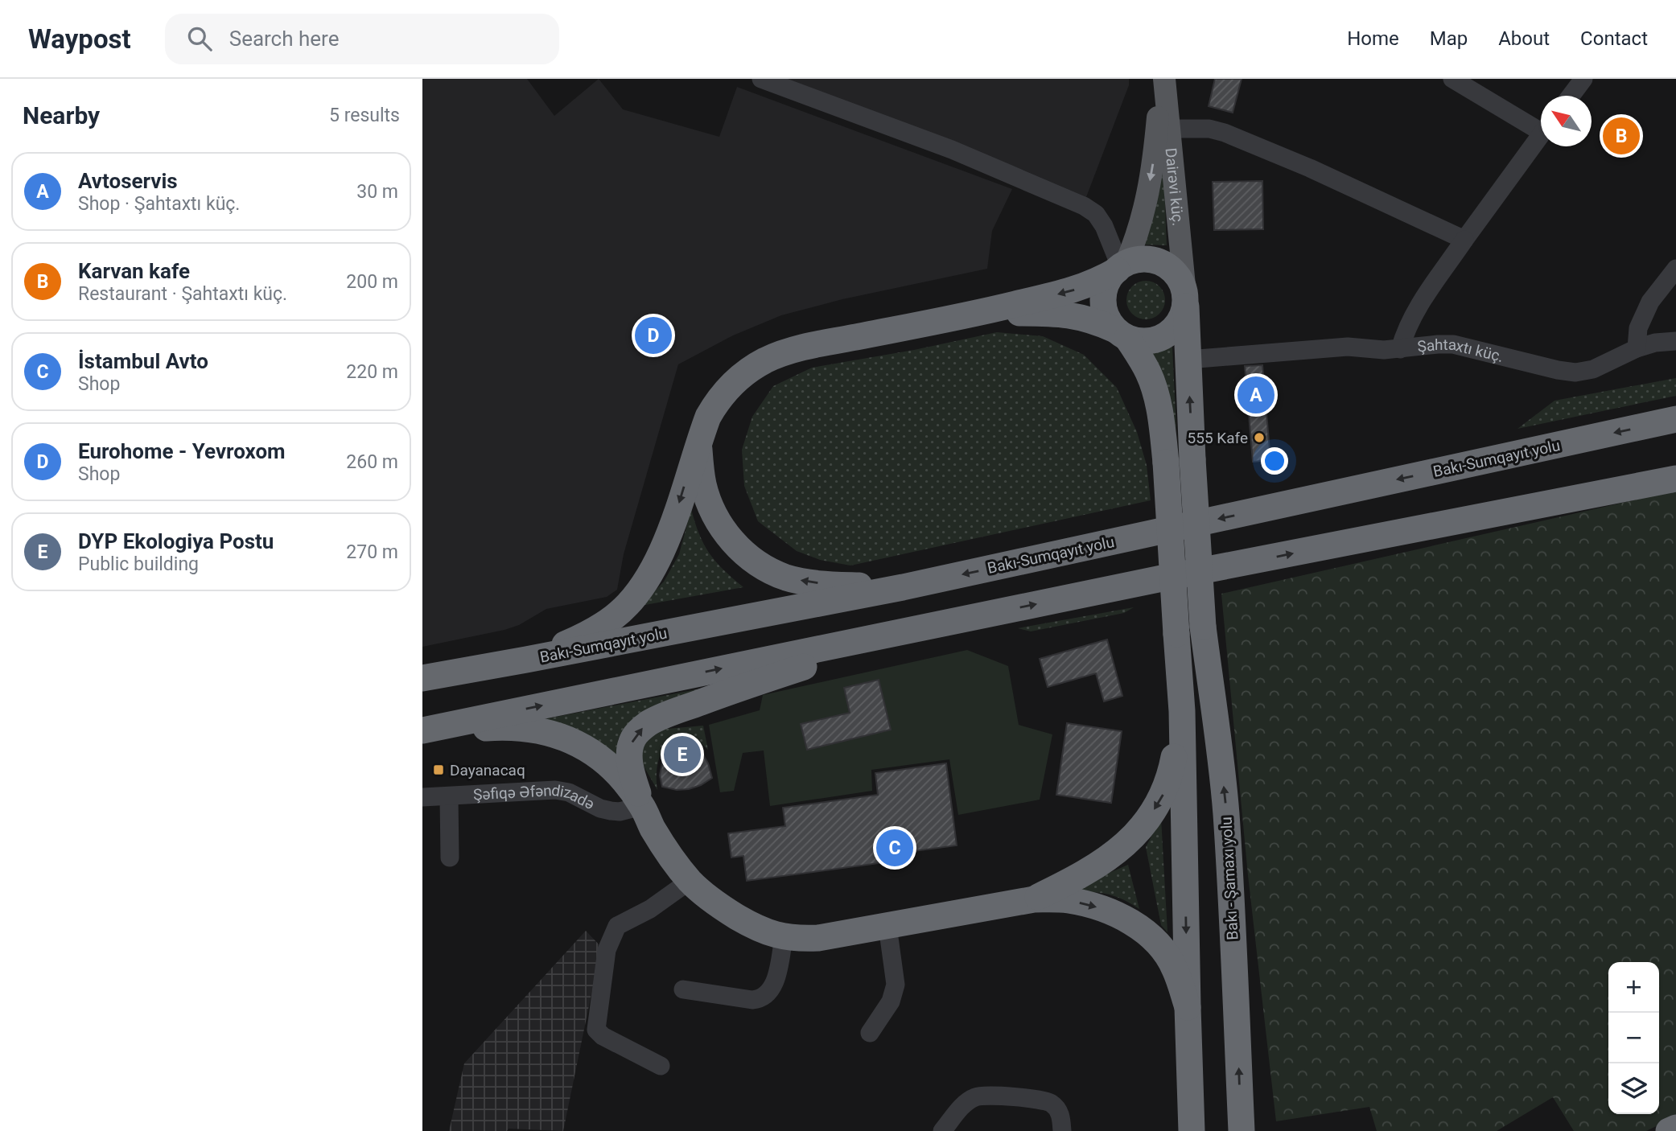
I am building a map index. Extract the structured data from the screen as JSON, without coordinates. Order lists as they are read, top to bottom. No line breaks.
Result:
{"streets":{"highway":["Bakı-Sumqayıt yolu","Bakı - Şamaxı yolu"],"main road":["Dairəvi küç."],"street":["Şahtaxtı küç.","Şəfiqə Əfəndizadə"]},"crossings":[["Dairəvi küç.","Bakı - Şamaxı yolu"],["Şahtaxtı küç.","Bakı - Şamaxı yolu"]],"places":{"other":["555 Kafe"],"transit":["Dayanacaq"]},"north":"top left","page":{"header":"Waypost","search":"Search here","nav":["Home","Map","About","Contact"],"heading":["Nearby","5 results"],"pins":["B","D","A","E","C"],"list":[{"mark":"A","name":"Avtoservis","note":"Shop · Şahtaxtı küç.","value":"30 m"},{"mark":"B","name":"Karvan kafe","note":"Restaurant · Şahtaxtı küç.","value":"200 m"},{"mark":"C","name":"İstambul Avto","note":"Shop","value":"220 m"},{"mark":"D","name":"Eurohome - Yevroxom","note":"Shop","value":"260 m"},{"mark":"E","name":"DYP Ekologiya Postu","note":"Public building","value":"270 m"}],"map_buttons":["+","−"]}}
